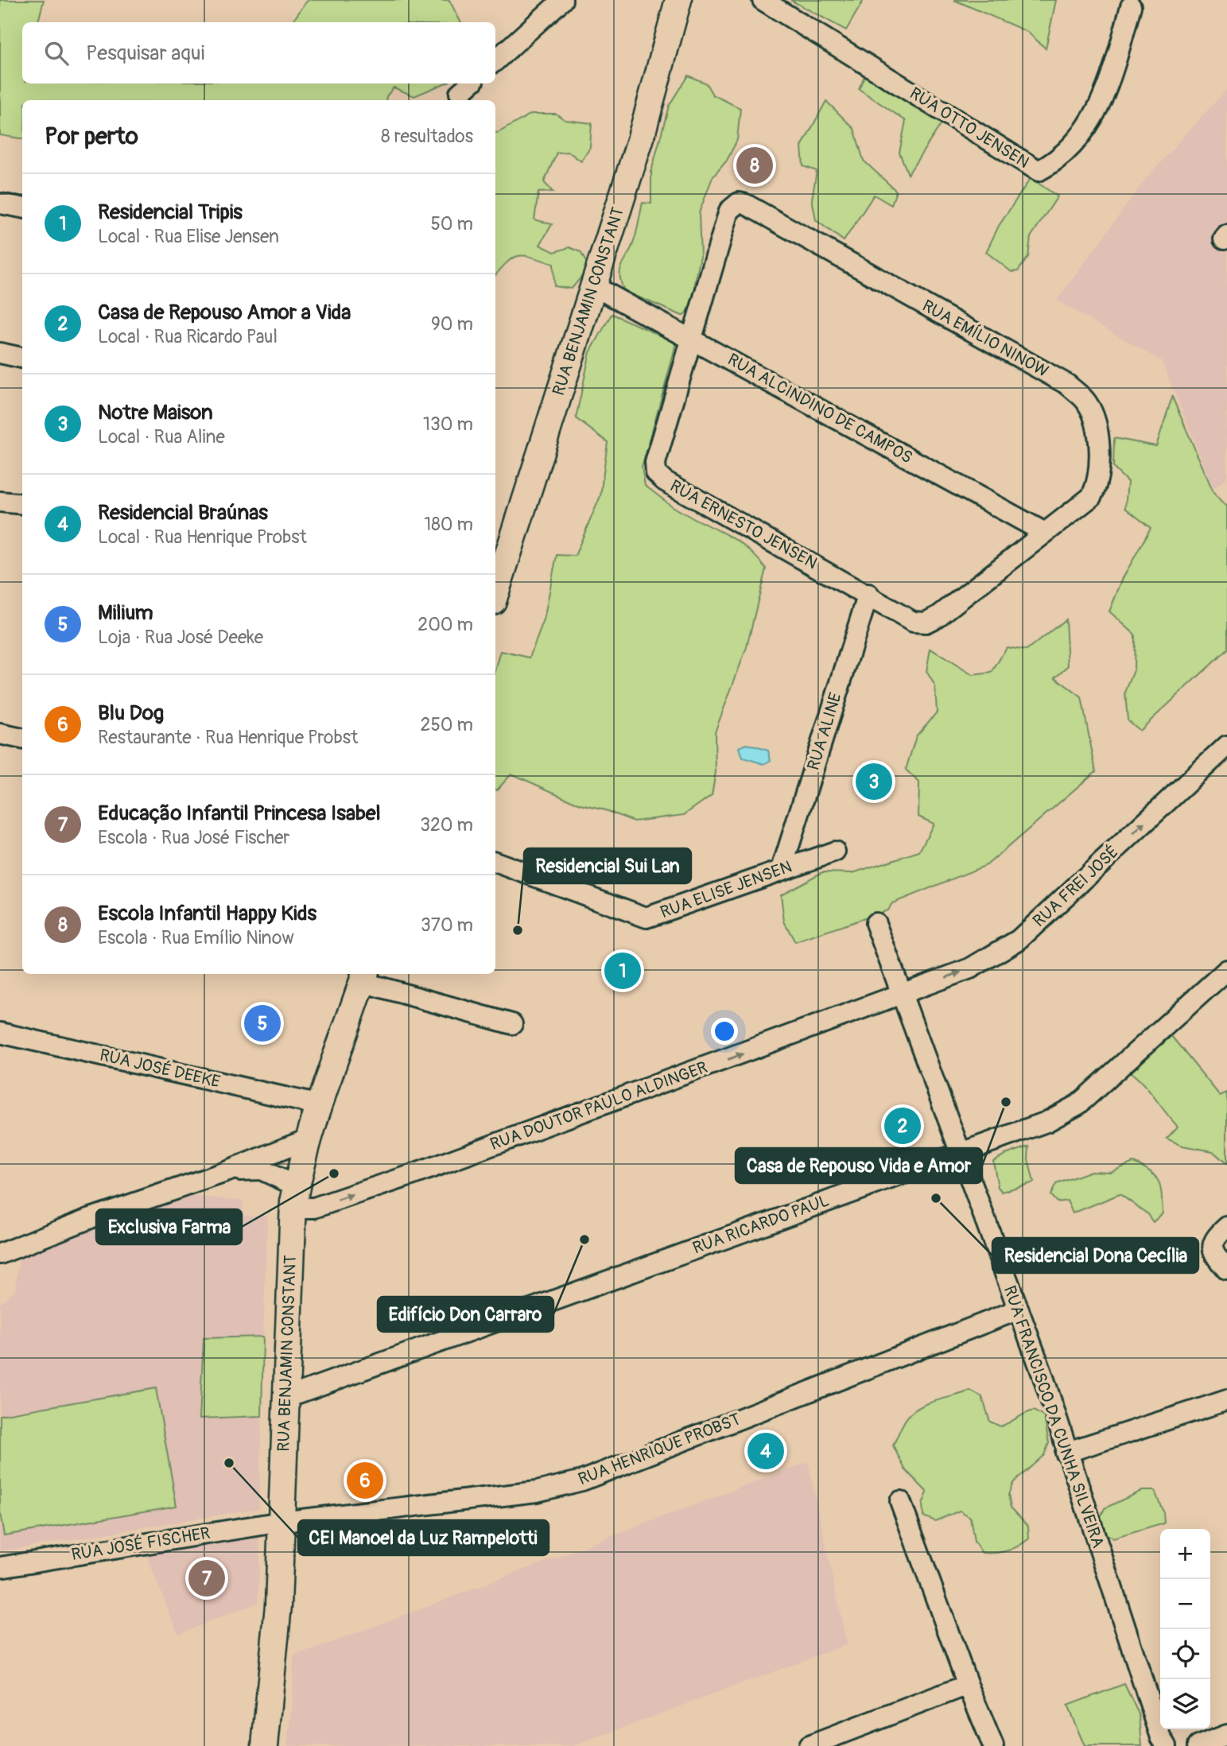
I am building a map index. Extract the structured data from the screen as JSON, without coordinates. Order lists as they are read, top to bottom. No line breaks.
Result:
{"streets":{"main road":["RUA BENJAMIN CONSTANT"],"street":["RUA OTTO JENSEN","RUA EMÍLIO NINOW","RUA ALCINDINO DE CAMPOS","RUA ERNESTO JENSEN","RUA ALINE","RUA FREI JOSÉ","RUA ELISE JENSEN","RUA JOSÉ DEEKE","RUA DOUTOR PAULO ALDINGER","RUA RICARDO PAUL","RUA FRANCISCO DA CUNHA SILVEIRA","RUA HENRIQUE PROBST","RUA JOSÉ FISCHER"]},"crossings":[["RUA BENJAMIN CONSTANT","RUA ALCINDINO DE CAMPOS"],["RUA BENJAMIN CONSTANT","RUA JOSÉ DEEKE"],["RUA BENJAMIN CONSTANT","RUA DOUTOR PAULO ALDINGER"],["RUA BENJAMIN CONSTANT","RUA RICARDO PAUL"],["RUA BENJAMIN CONSTANT","RUA HENRIQUE PROBST"],["RUA BENJAMIN CONSTANT","RUA JOSÉ FISCHER"],["RUA EMÍLIO NINOW","RUA ALCINDINO DE CAMPOS"],["RUA EMÍLIO NINOW","RUA ERNESTO JENSEN"],["RUA ALCINDINO DE CAMPOS","RUA ERNESTO JENSEN"],["RUA ERNESTO JENSEN","RUA ALINE"],["RUA ALINE","RUA ELISE JENSEN"],["RUA FREI JOSÉ","RUA DOUTOR PAULO ALDINGER"],["RUA FREI JOSÉ","RUA FRANCISCO DA CUNHA SILVEIRA"],["RUA DOUTOR PAULO ALDINGER","RUA FRANCISCO DA CUNHA SILVEIRA"],["RUA RICARDO PAUL","RUA FRANCISCO DA CUNHA SILVEIRA"],["RUA FRANCISCO DA CUNHA SILVEIRA","RUA HENRIQUE PROBST"],["RUA HENRIQUE PROBST","RUA JOSÉ FISCHER"]],"one_way":["RUA FREI JOSÉ","RUA DOUTOR PAULO ALDINGER"],"places":["Residencial Sui Lan","Casa de Repouso Vida e Amor","Exclusiva Farma","Residencial Dona Cecília","Edifício Don Carraro","CEI Manoel da Luz Rampelotti"],"page":{"search":"Pesquisar aqui","heading":["Por perto","8 resultados"],"pins":["8","3","1","5","2","4","6","7"],"list":[{"mark":"1","name":"Residencial Tripis","note":"Local · Rua Elise Jensen","value":"50 m"},{"mark":"2","name":"Casa de Repouso Amor a Vida","note":"Local · Rua Ricardo Paul","value":"90 m"},{"mark":"3","name":"Notre Maison","note":"Local · Rua Aline","value":"130 m"},{"mark":"4","name":"Residencial Braúnas","note":"Local · Rua Henrique Probst","value":"180 m"},{"mark":"5","name":"Milium","note":"Loja · Rua José Deeke","value":"200 m"},{"mark":"6","name":"Blu Dog","note":"Restaurante · Rua Henrique Probst","value":"250 m"},{"mark":"7","name":"Educação Infantil Princesa Isabel","note":"Escola · Rua José Fischer","value":"320 m"},{"mark":"8","name":"Escola Infantil Happy Kids","note":"Escola · Rua Emílio Ninow","value":"370 m"}],"map_buttons":["+","−"]}}
